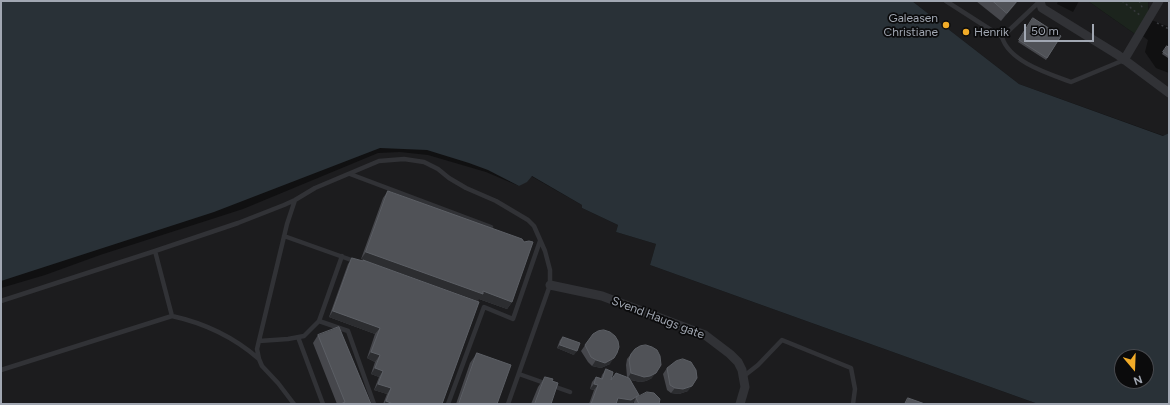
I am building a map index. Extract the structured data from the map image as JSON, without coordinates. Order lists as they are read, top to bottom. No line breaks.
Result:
{"streets":{"street":["Svend Haugs gate"]},"places":["Galeasen Christiane","Henrik"],"scale_bar":"50 m","north":"bottom"}
